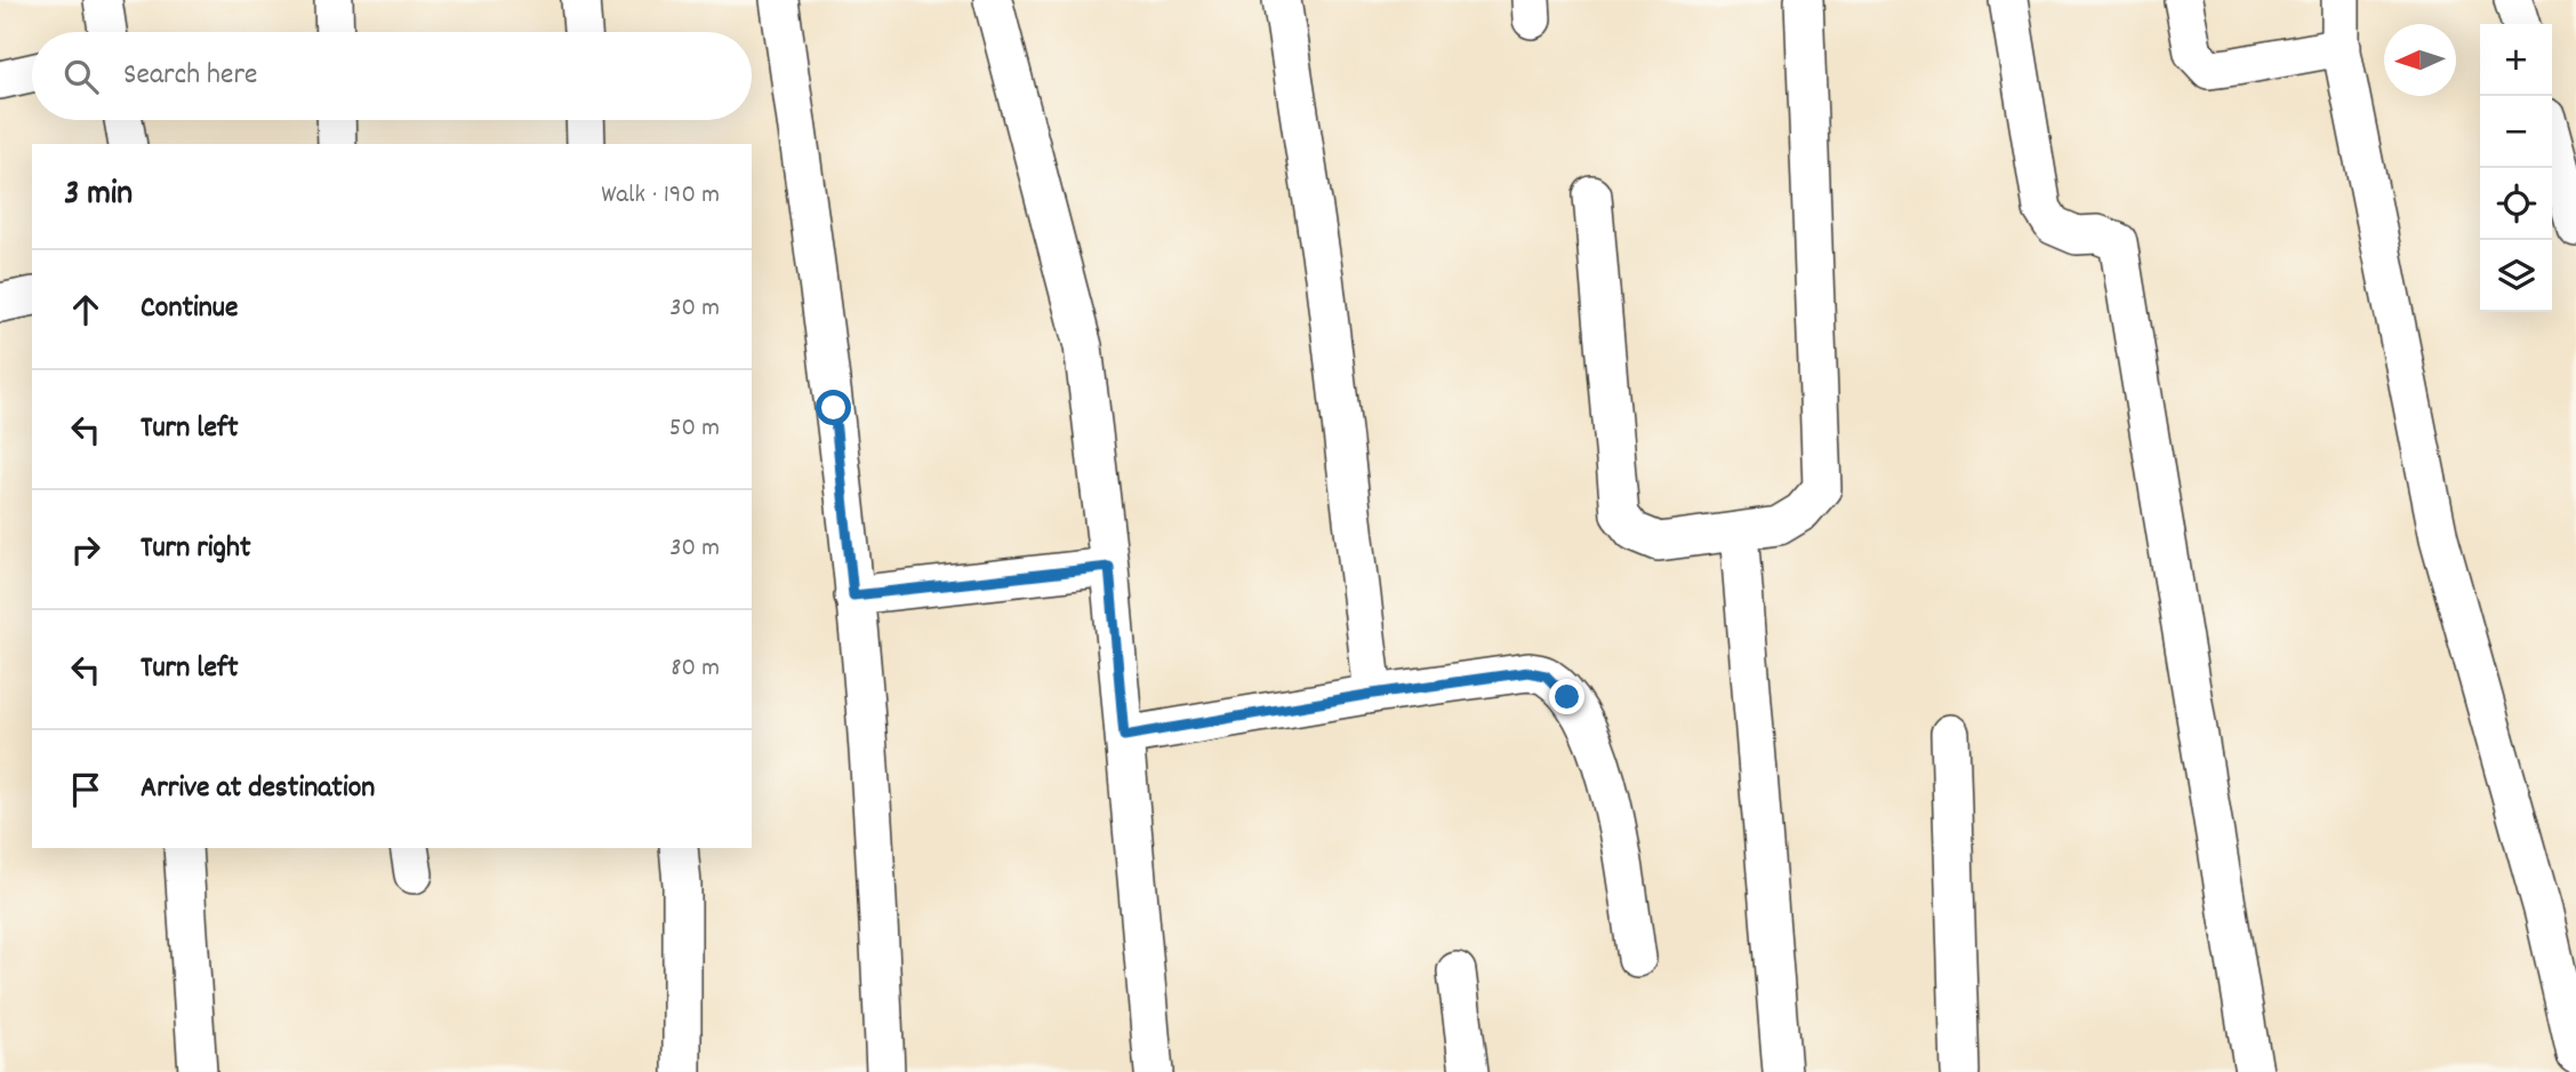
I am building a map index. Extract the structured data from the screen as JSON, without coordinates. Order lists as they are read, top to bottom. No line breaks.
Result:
{"north":"left","page":{"map_buttons":["+","−"],"search":"Search here","heading":["3 min","Walk · 190 m"],"list":[["Continue","30 m"],["Turn left","50 m"],["Turn right","30 m"],["Turn left","80 m"],"Arrive at destination"]}}
